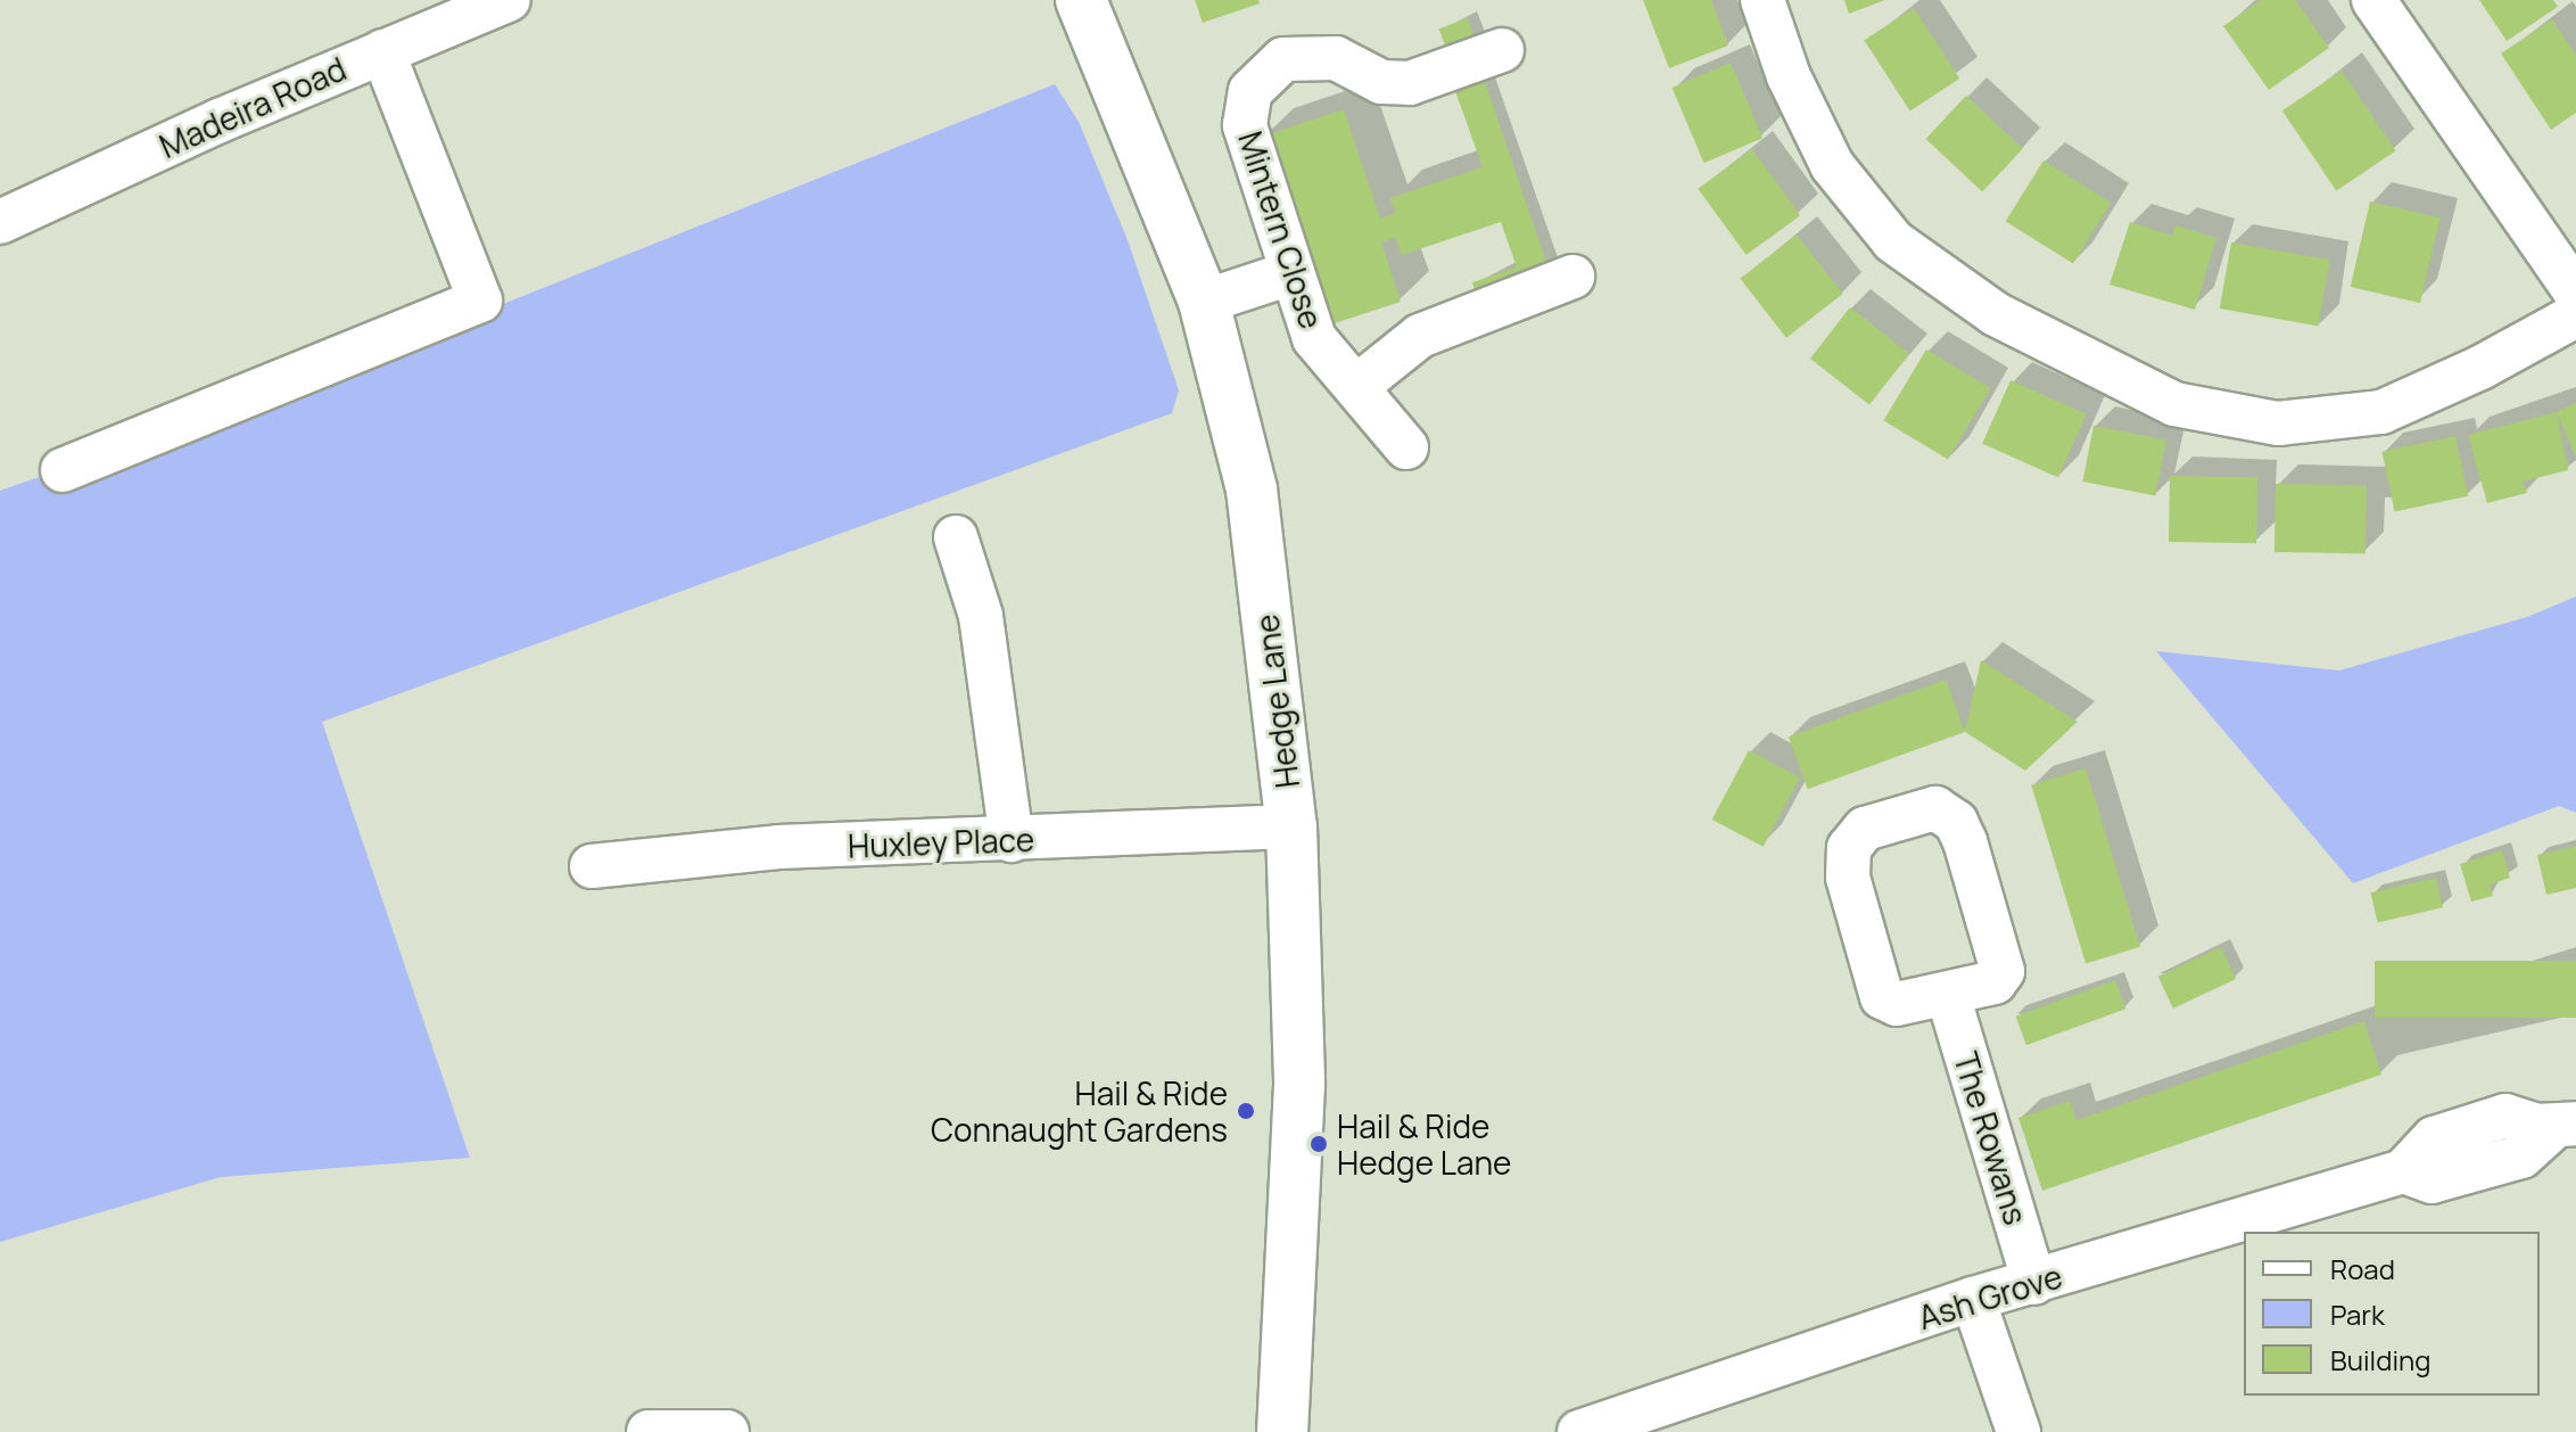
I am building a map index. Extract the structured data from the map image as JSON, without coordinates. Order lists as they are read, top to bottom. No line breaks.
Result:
{"streets":{"main road":["Hedge Lane"],"street":["Madeira Road","Mintern Close","Huxley Place","The Rowans","Ash Grove"]},"crossings":[["Hedge Lane","Huxley Place"],["The Rowans","Ash Grove"]],"places":["Hail & Ride Connaught Gardens","Hail & Ride Hedge Lane"],"legend":["Road","Park","Building"]}
